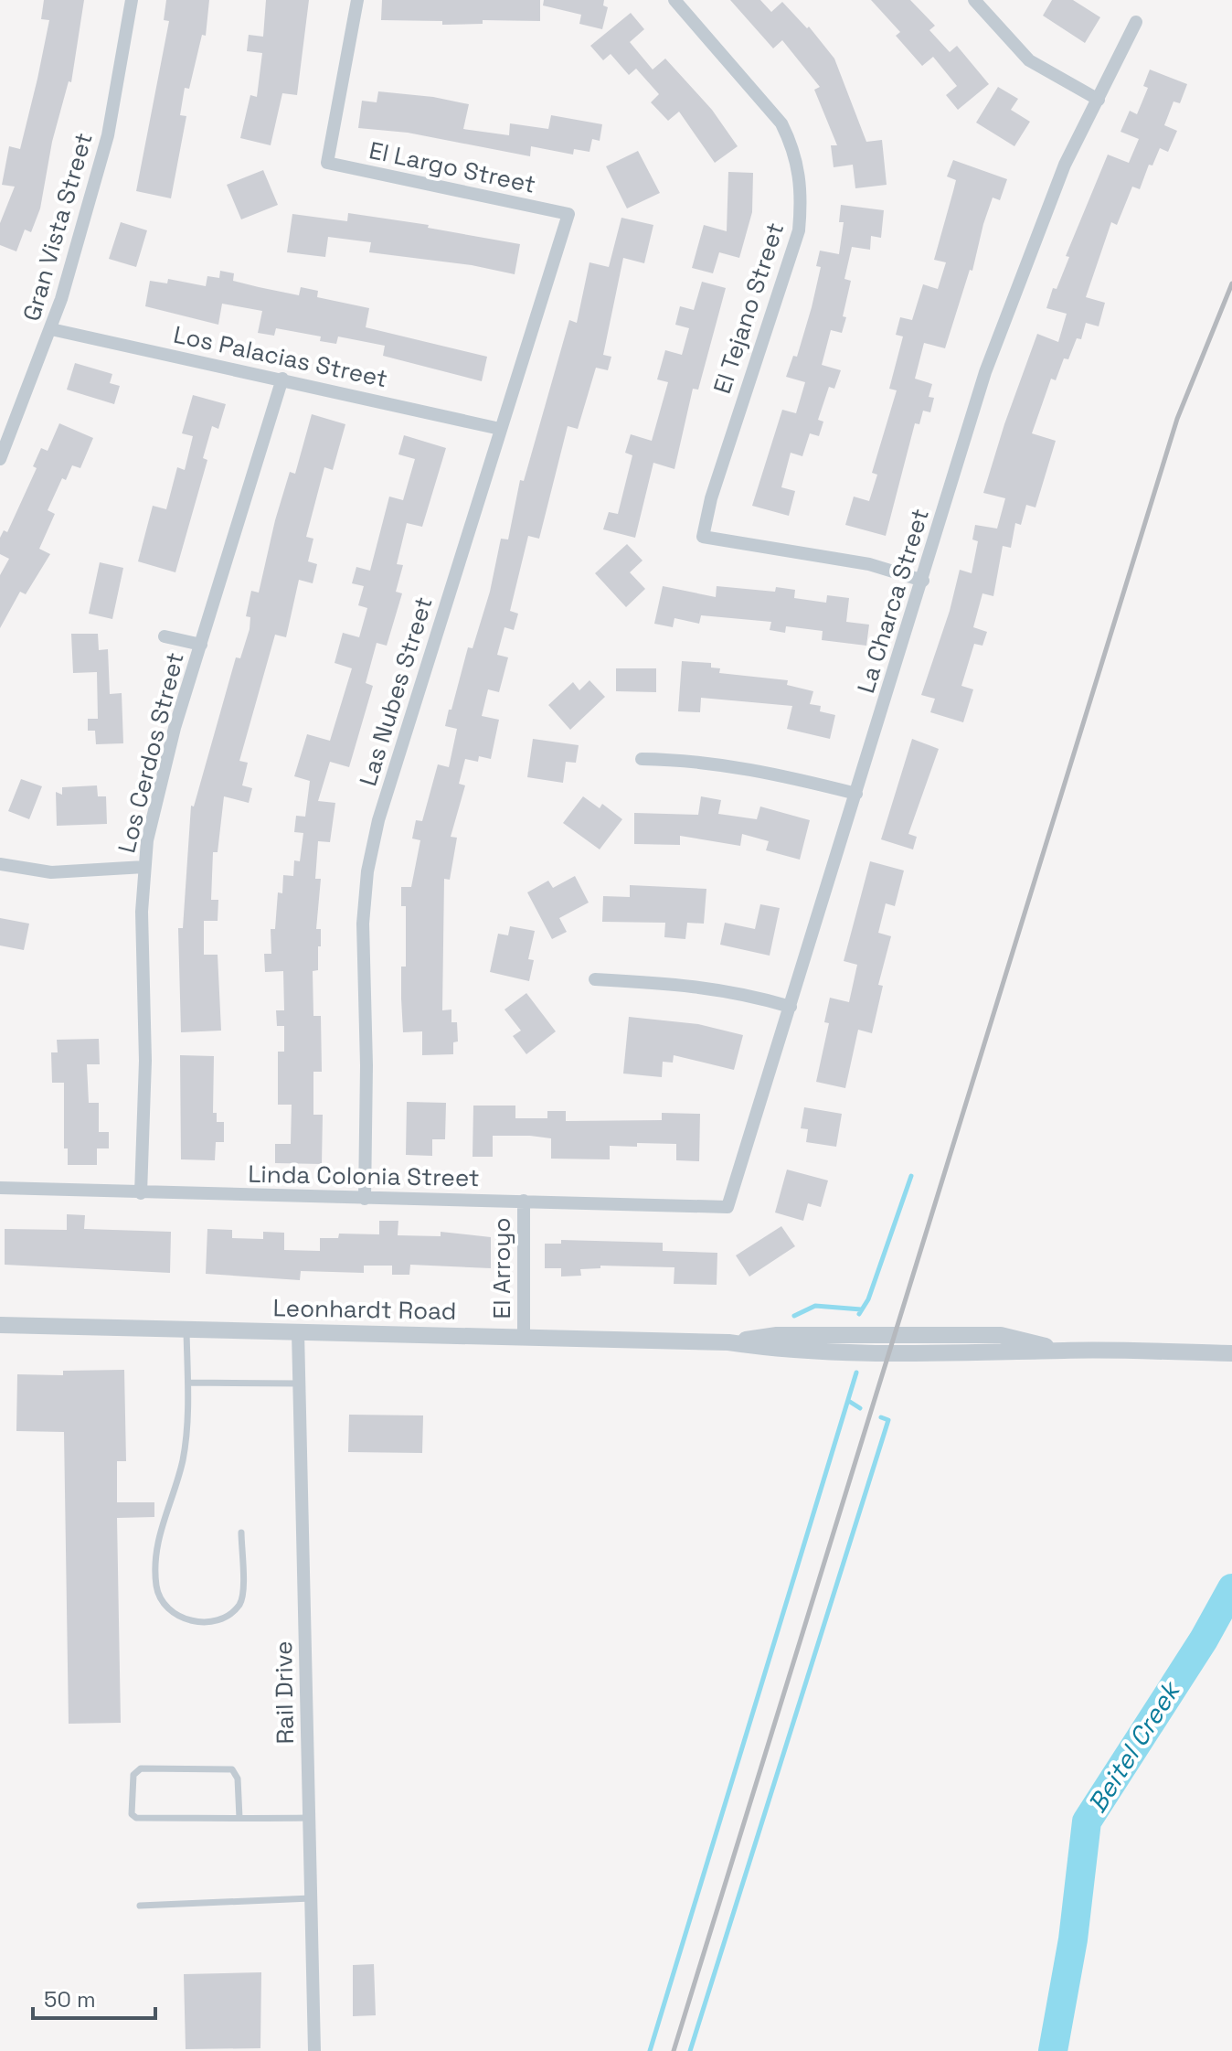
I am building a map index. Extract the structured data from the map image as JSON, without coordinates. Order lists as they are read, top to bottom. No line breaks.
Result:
{"streets":{"street":["El Largo Street","Gran Vista Street","El Tejano Street","Los Palacias Street","La Charca Street","Las Nubes Street","Los Cerdos Street","Linda Colonia Street","El Arroyo","Leonhardt Road","Rail Drive"]},"crossings":[["El Largo Street","Las Nubes Street"],["Gran Vista Street","Los Palacias Street"],["El Tejano Street","La Charca Street"],["Los Palacias Street","Las Nubes Street"],["Los Palacias Street","Los Cerdos Street"],["La Charca Street","Linda Colonia Street"],["Las Nubes Street","Linda Colonia Street"],["Los Cerdos Street","Linda Colonia Street"],["Linda Colonia Street","El Arroyo"],["El Arroyo","Leonhardt Road"],["Leonhardt Road","Rail Drive"]],"water":["Beitel Creek"],"scale_bar":"50 m"}
